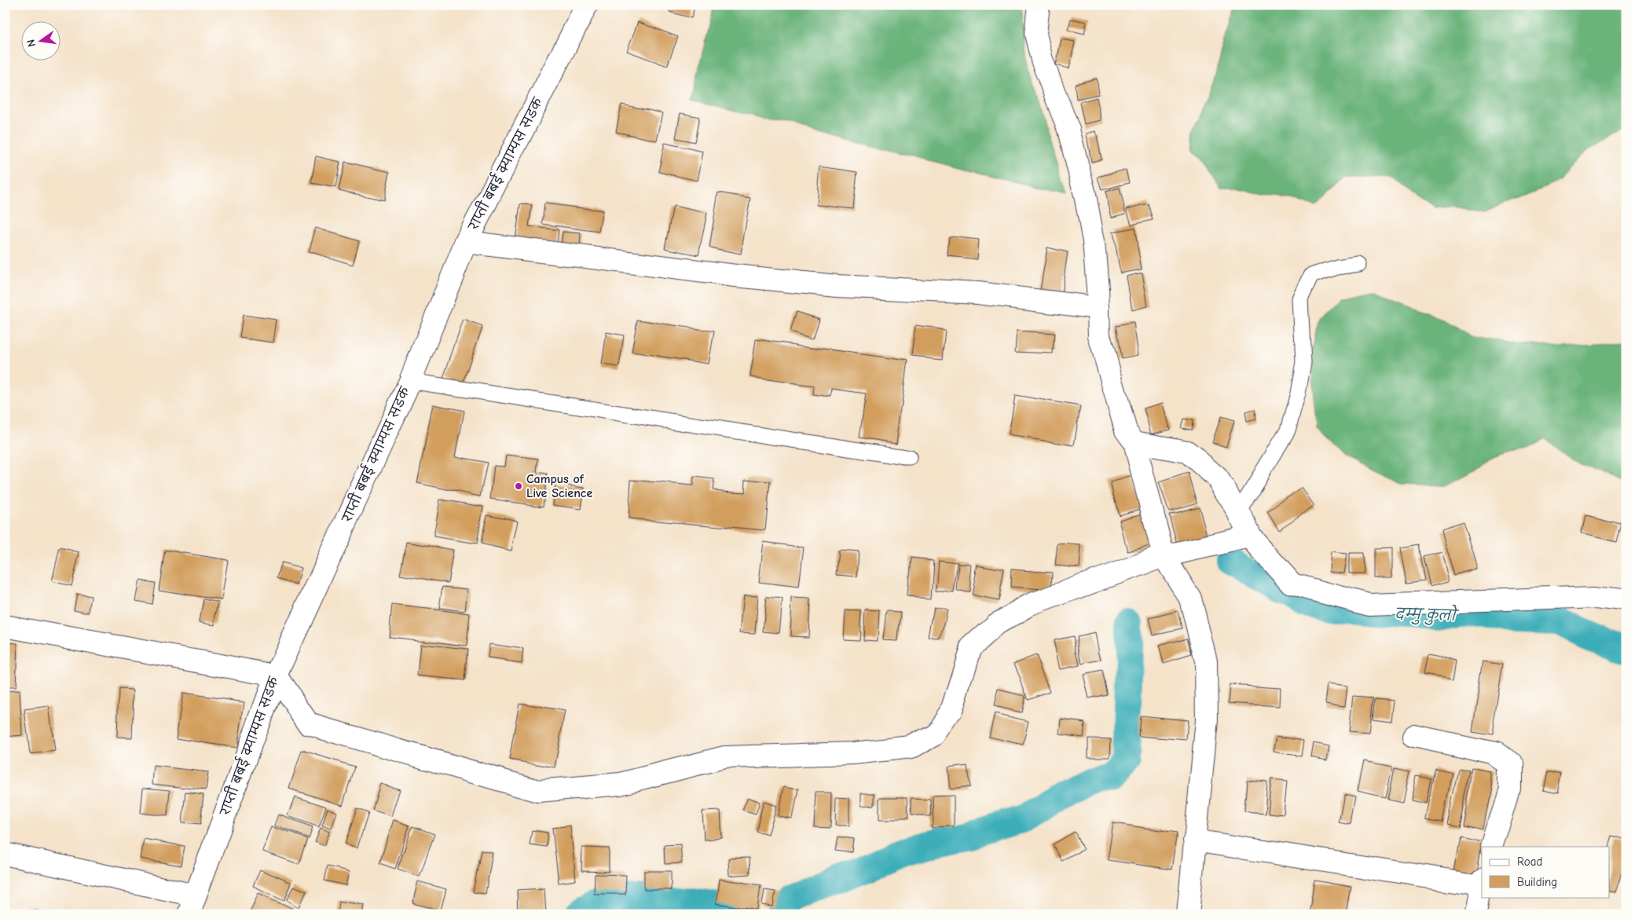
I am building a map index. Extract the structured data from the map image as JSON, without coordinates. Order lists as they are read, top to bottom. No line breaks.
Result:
{"streets":{"street":["राप्ती बबई क्याम्पस सडक"]},"water":["दम्मु कुलो"],"places":["Campus of Live Science"],"legend":["Road","Building"],"north":"left"}
